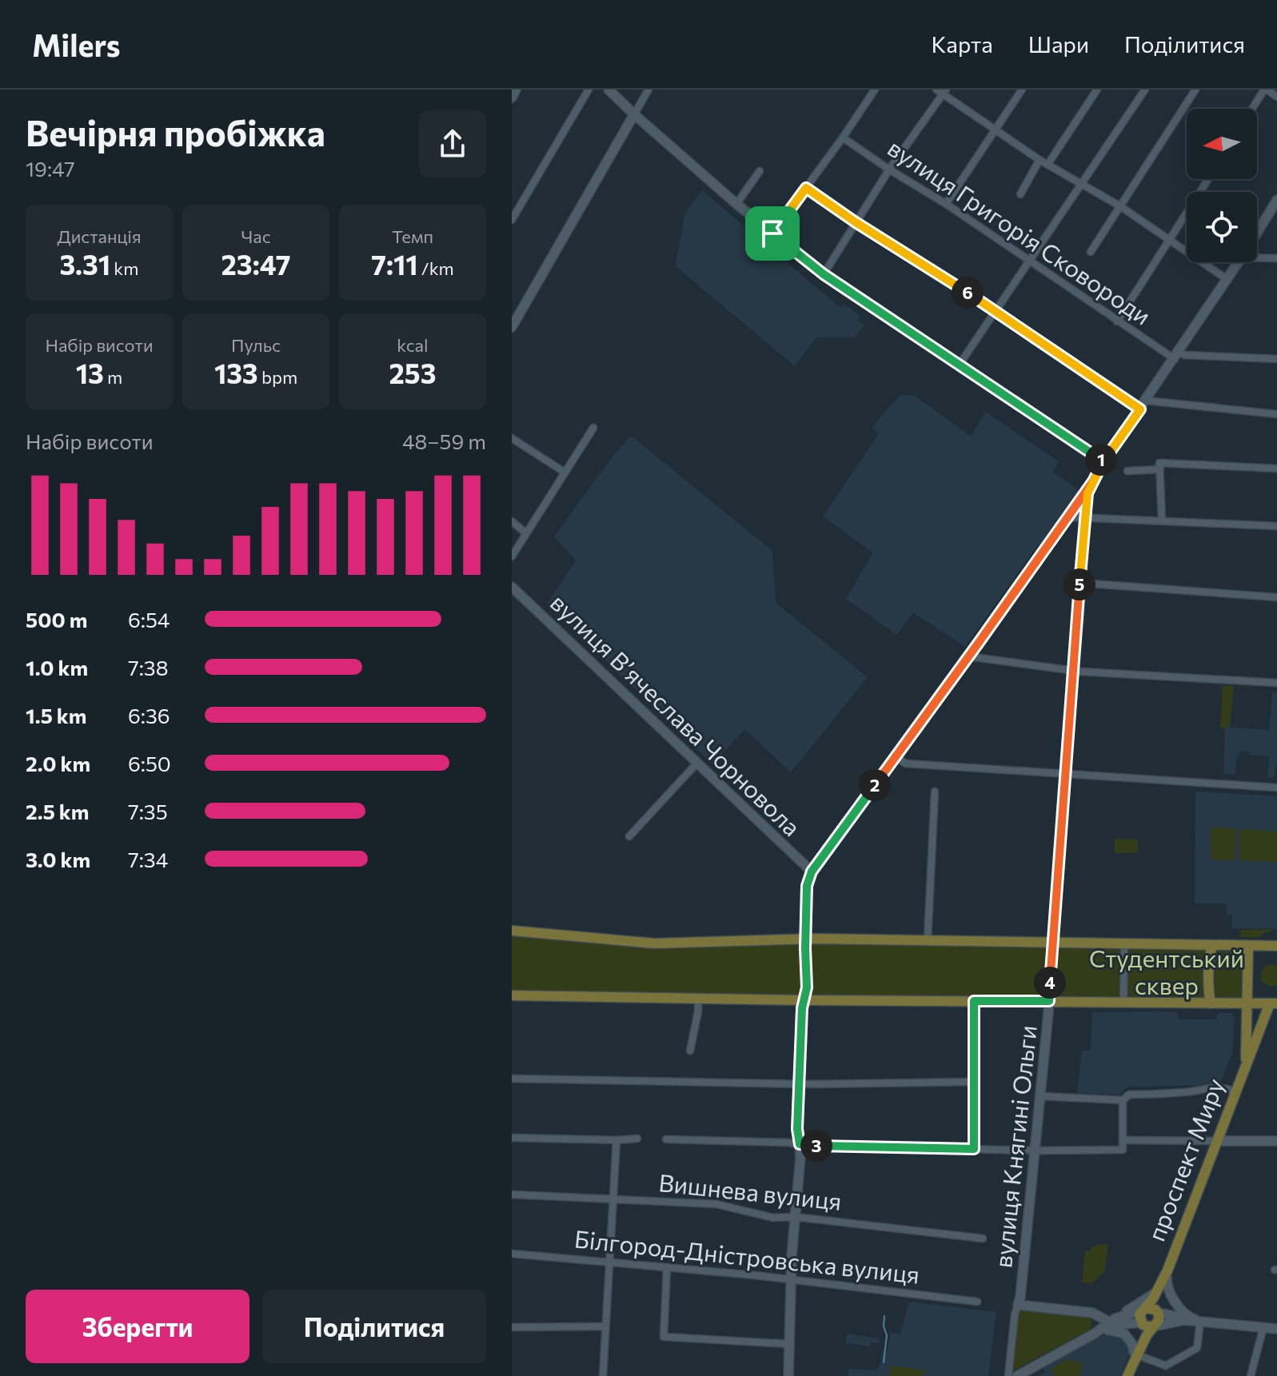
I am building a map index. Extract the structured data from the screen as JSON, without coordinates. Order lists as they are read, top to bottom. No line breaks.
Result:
{"streets":{"main road":["проспект Миру"],"street":["вулиця Григорія Сковороди","вулиця Вʼячеслава Чорновола","вулиця Княгині Ольги","Вишнева вулиця","Білгород-Дністровська вулиця"]},"parks":["Студентський сквер"],"north":"left","page":{"header":"Milers","nav":["Карта","Шари","Поділитися"],"heading":["Вечірня пробіжка","19:47"],"stats":[["Дистанція","3.31 km"],["Час","23:47"],["Темп","7:11 /km"],["Набір висоти","13 m"],["Пульс","133 bpm"],["kcal","253"]],"pins":["6","1","5","2","4","3"],"chart":["Набір висоти","48–59 m"],"list":[{"name":"500 m","note":"6:54"},{"name":"1.0 km","note":"7:38"},{"name":"1.5 km","note":"6:36"},{"name":"2.0 km","note":"6:50"},{"name":"2.5 km","note":"7:35"},{"name":"3.0 km","note":"7:34"}],"buttons":["Зберегти","Поділитися"]}}
